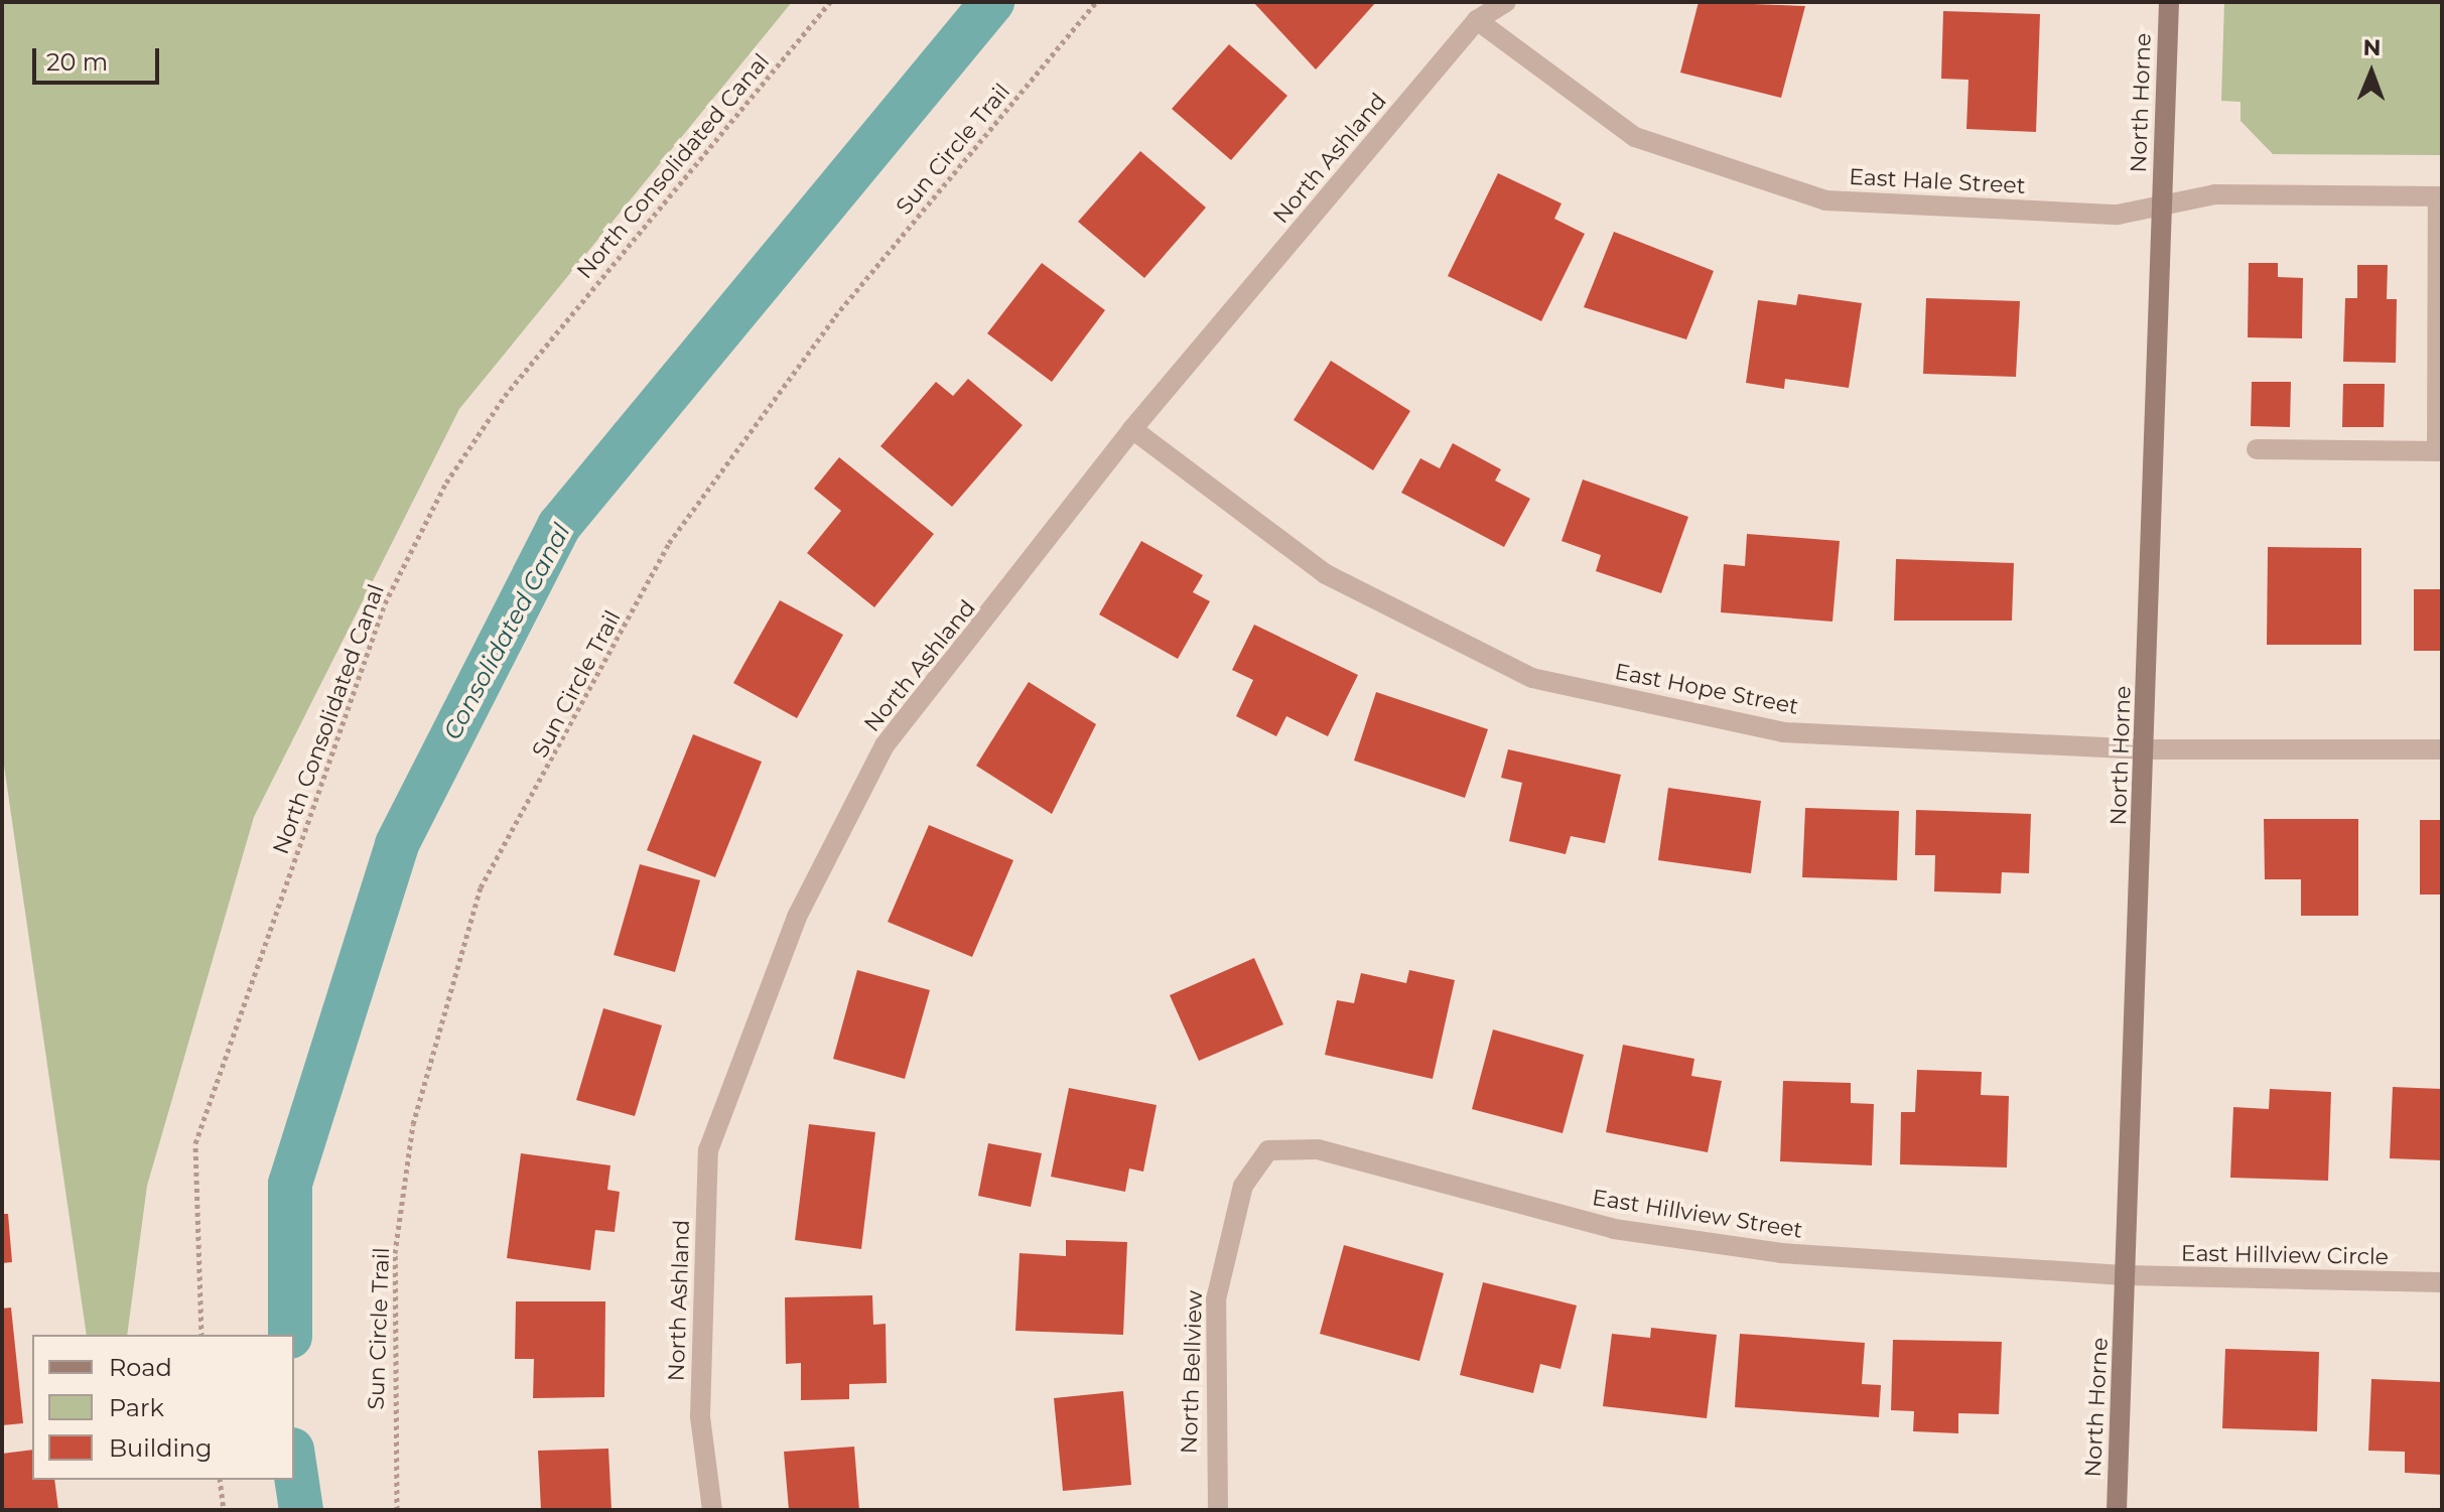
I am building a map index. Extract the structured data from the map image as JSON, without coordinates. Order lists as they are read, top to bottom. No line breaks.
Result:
{"streets":{"street":["North Horne","North Ashland","East Hale Street","East Hope Street","East Hillview Street","East Hillview Circle","North Bellview"],"path":["Sun Circle Trail","North Consolidated Canal"]},"crossings":[["North Horne","East Hale Street"],["North Horne","East Hope Street"],["North Horne","East Hillview Street"],["North Horne","East Hillview Circle"],["North Ashland","East Hale Street"],["North Ashland","East Hope Street"],["East Hillview Street","East Hillview Circle"],["East Hillview Street","North Bellview"]],"water":["Consolidated Canal"],"legend":["Road","Park","Building"],"scale_bar":"20 m","north":"top"}
